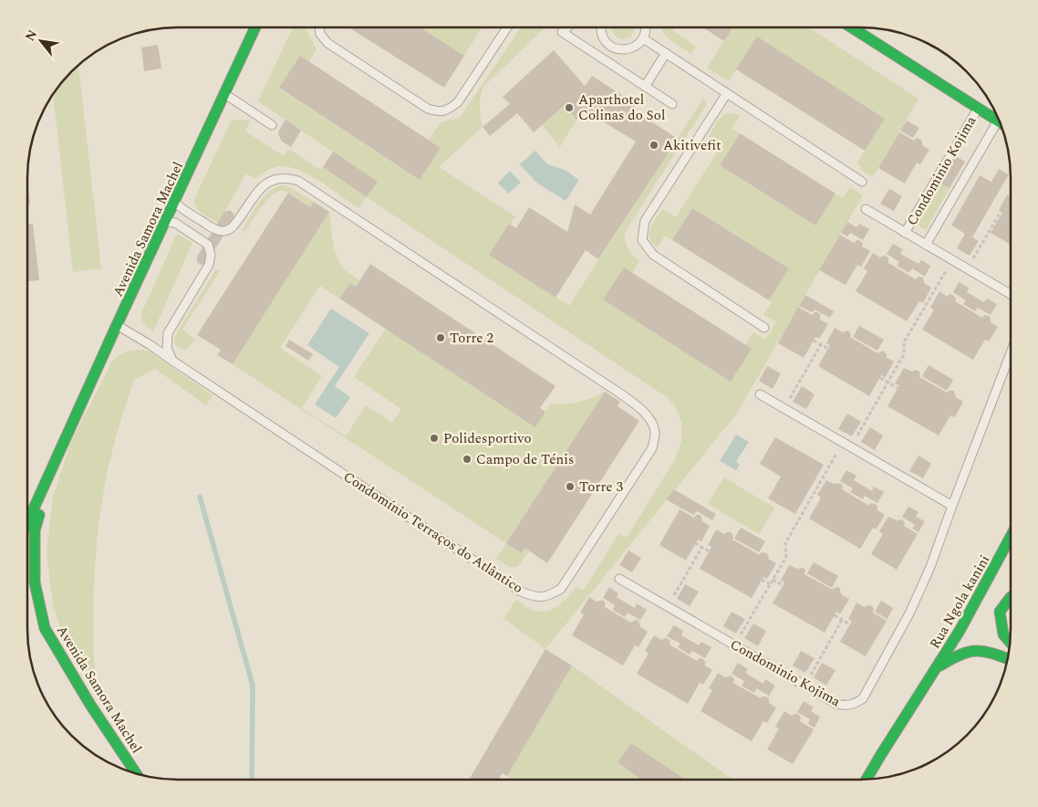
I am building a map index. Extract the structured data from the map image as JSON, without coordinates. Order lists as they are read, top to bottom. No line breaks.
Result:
{"streets":{"main road":["Avenida Samora Machel","Rua Ngola kanini"],"lane":["Condominio Kojima","Condomínio Terraços do Atlântico"]},"crossings":[["Avenida Samora Machel","Condomínio Terraços do Atlântico"]],"places":["Aparthotel Colinas do Sol","Akitivefit","Torre 2","Polidesportivo","Campo de Ténis","Torre 3"],"north":"top left"}
